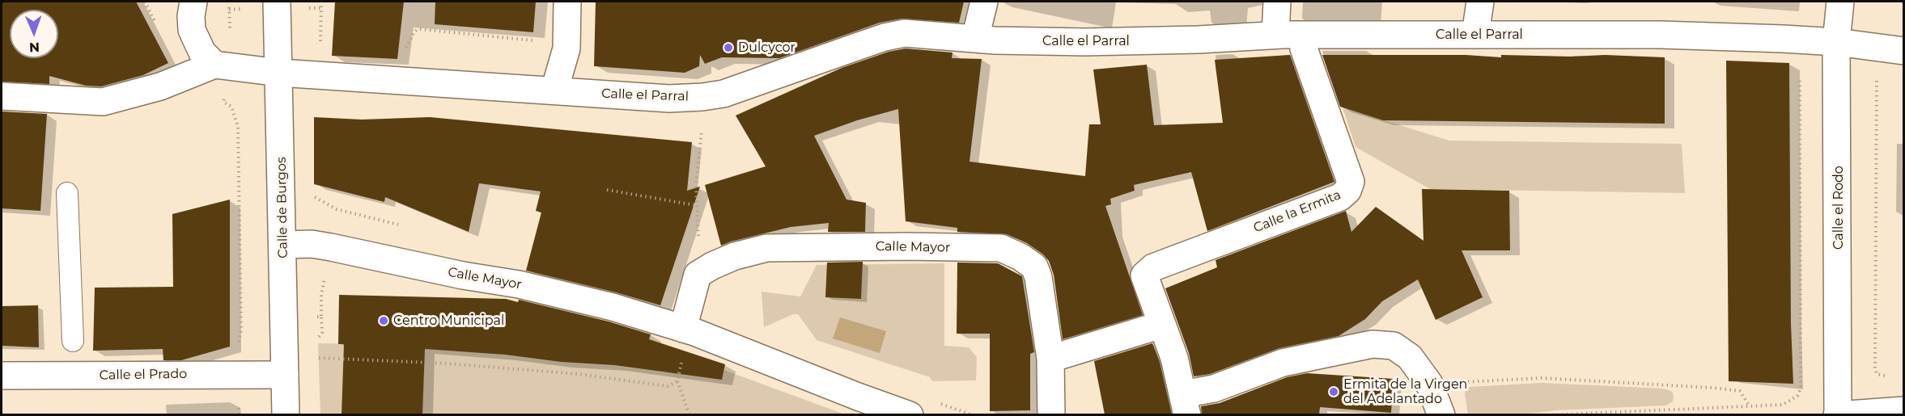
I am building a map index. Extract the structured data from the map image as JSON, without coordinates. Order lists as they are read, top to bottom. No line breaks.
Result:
{"streets":{"street":["Calle el Parral","Calle de Burgos","Calle el Rodo","Calle la Ermita","Calle Mayor","Calle el Prado"]},"crossings":[["Calle el Parral","Calle de Burgos"],["Calle el Parral","Calle el Rodo"],["Calle el Parral","Calle la Ermita"],["Calle de Burgos","Calle Mayor"],["Calle de Burgos","Calle el Prado"]],"places":["Dulcycor","Centro Municipal","Ermita de la Virgen del Adelantado"],"north":"bottom"}
